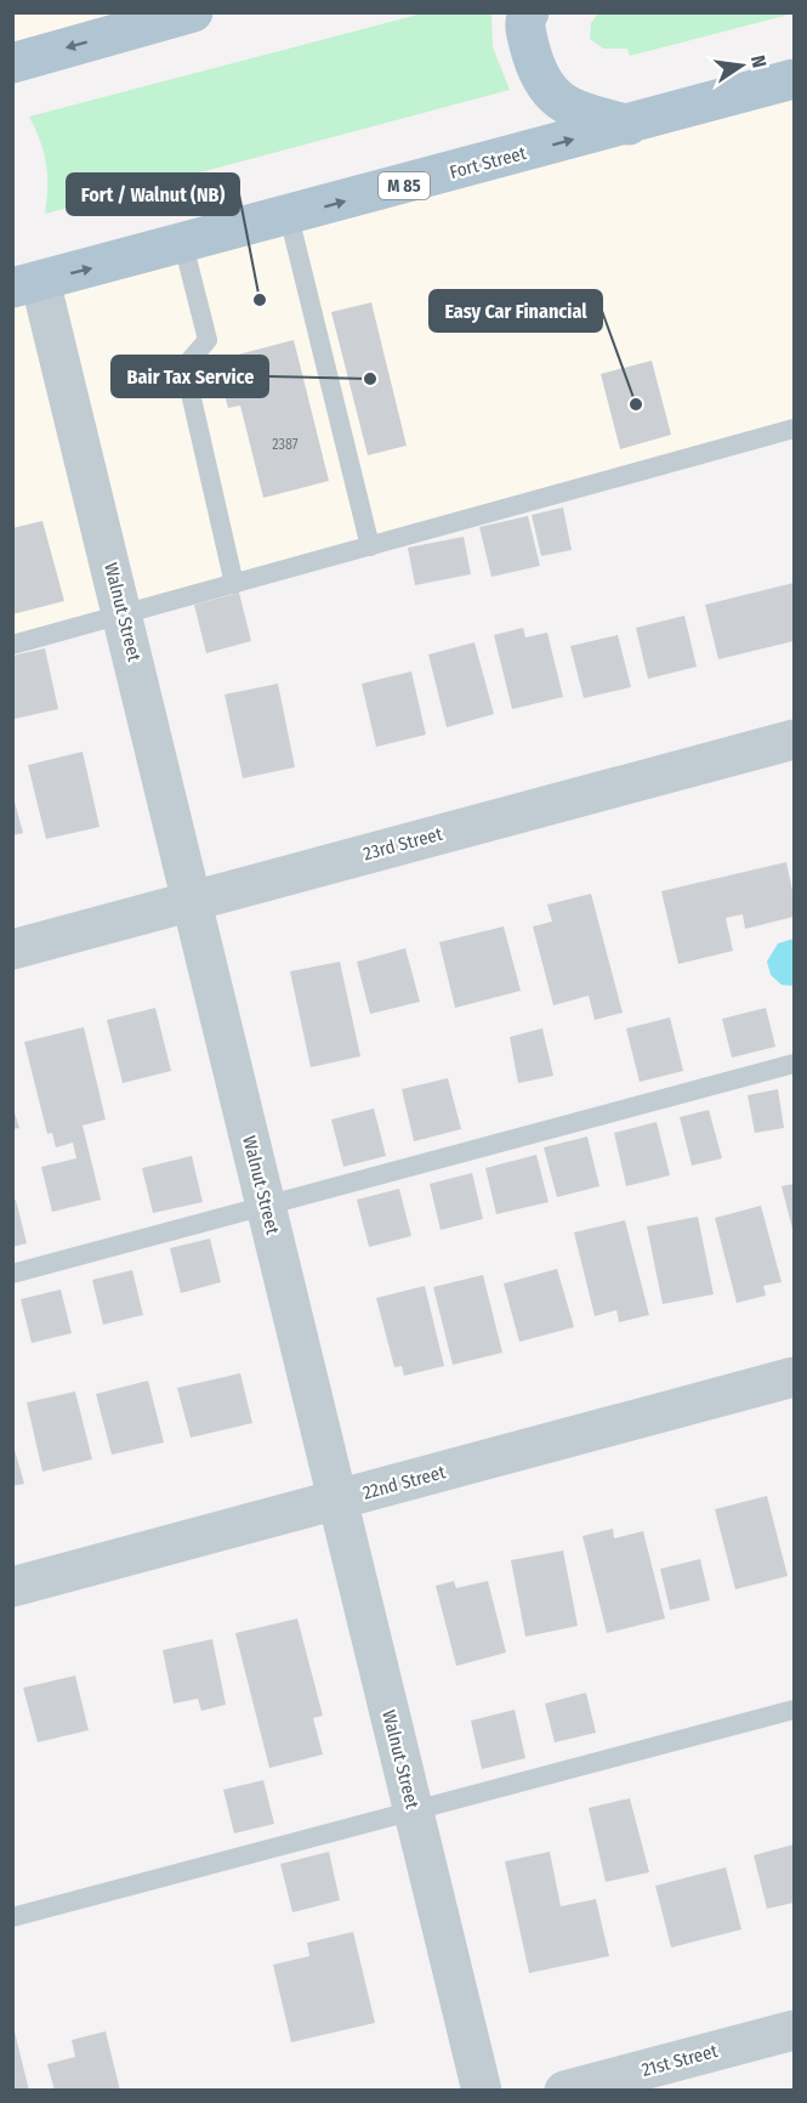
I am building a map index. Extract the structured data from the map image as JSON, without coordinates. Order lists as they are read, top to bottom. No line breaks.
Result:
{"streets":{"main road":["Fort Street","M 85"],"street":["Walnut Street","23rd Street","22nd Street","21st Street"]},"crossings":[["Fort Street","Walnut Street"],["Walnut Street","23rd Street"],["Walnut Street","22nd Street"]],"one_way":["Fort Street"],"places":["Fort / Walnut (NB)","Bair Tax Service","Easy Car Financial"],"house_numbers":["2387"],"north":"right"}
